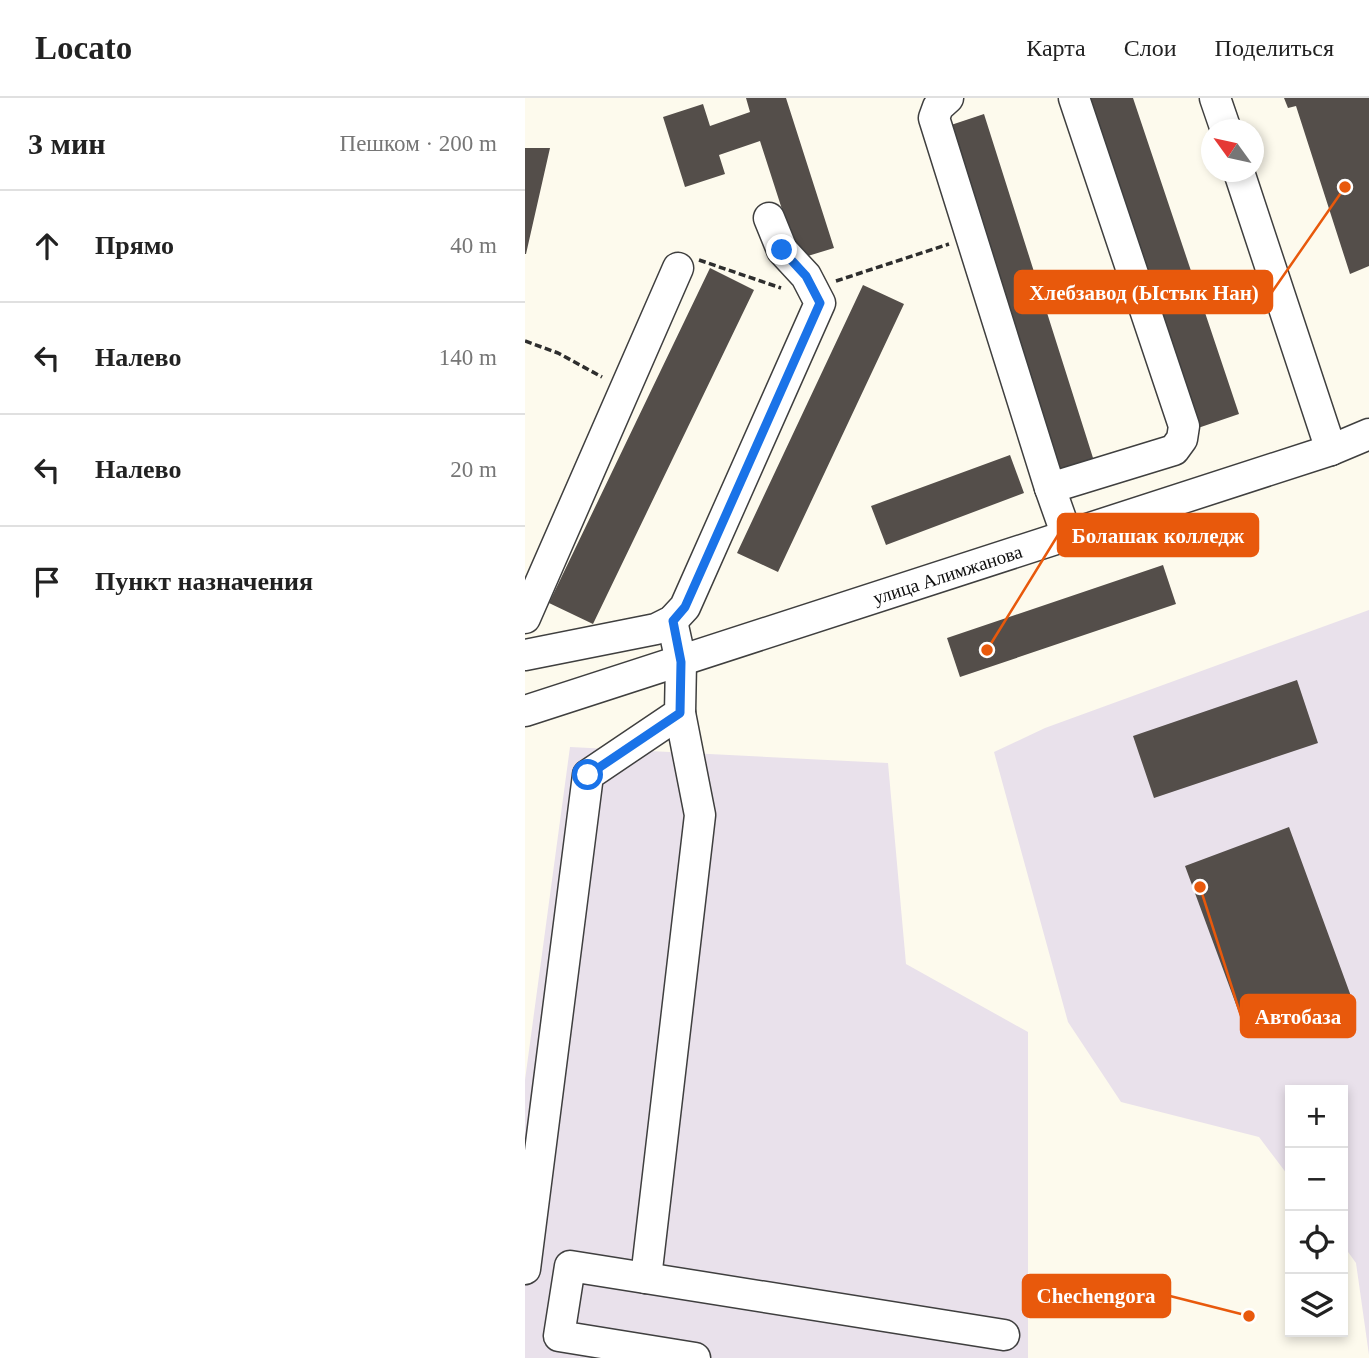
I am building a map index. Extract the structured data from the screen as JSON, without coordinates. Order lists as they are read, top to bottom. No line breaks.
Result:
{"streets":{"street":["улица Алимжанова"]},"places":["Хлебзавод (Ыстык Нан)","Болашак колледж","Автобаза","Chechengora"],"north":"top left","page":{"header":"Locato","nav":["Карта","Слои","Поделиться"],"heading":["3 мин","Пешком · 200 m"],"list":[["Прямо","40 m"],["Налево","140 m"],["Налево","20 m"],"Пункт назначения"],"map_buttons":["+","−"]}}
